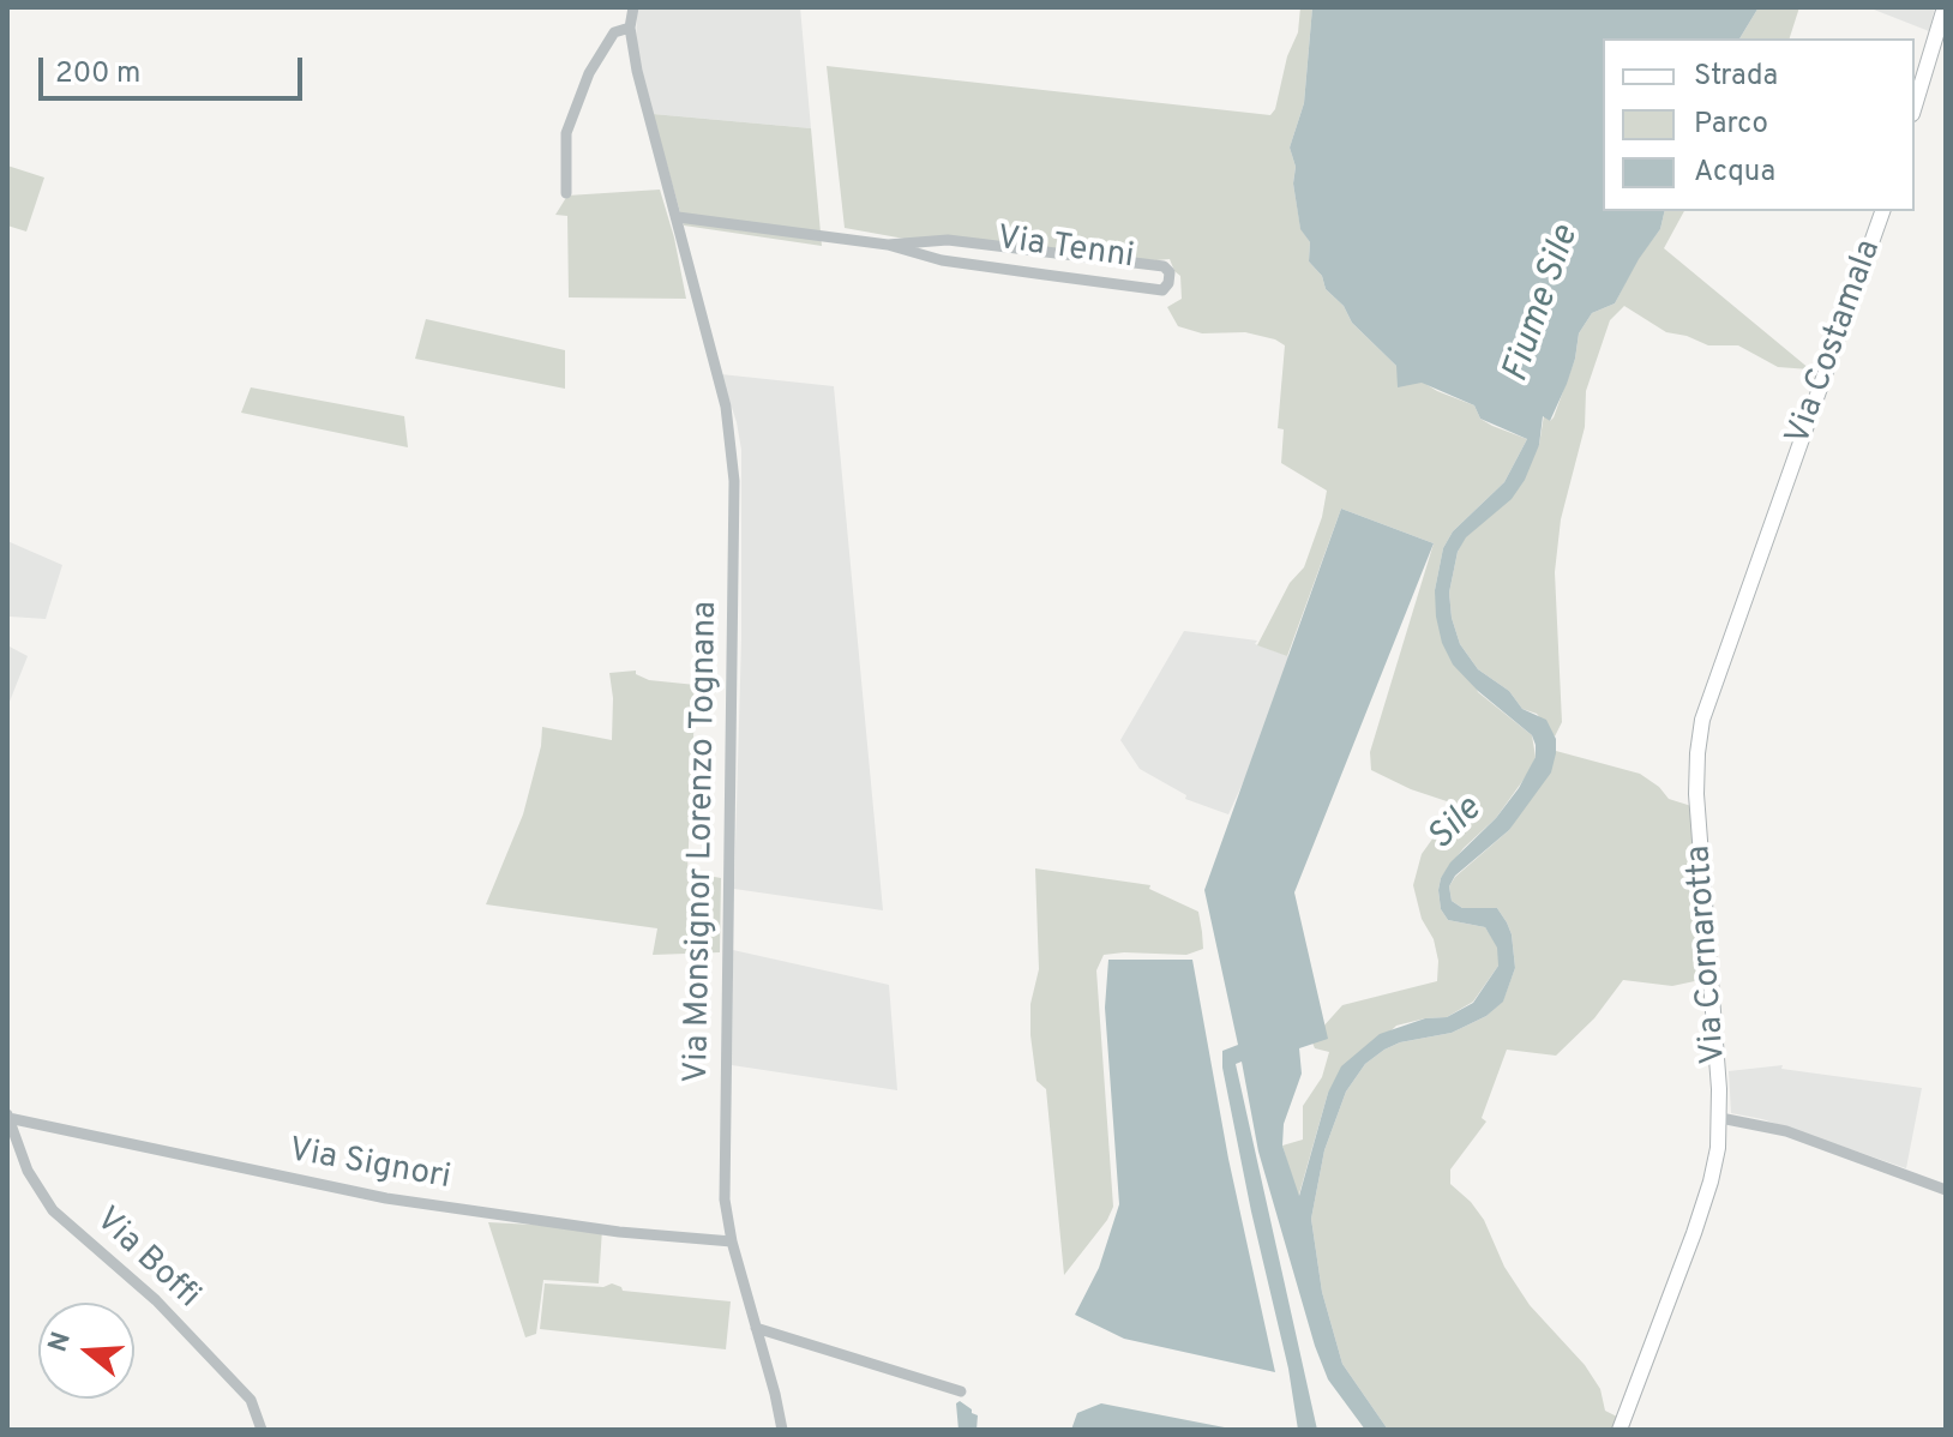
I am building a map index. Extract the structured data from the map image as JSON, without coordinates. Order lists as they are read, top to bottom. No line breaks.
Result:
{"streets":{"main road":["Via Costamala","Via Cornarotta"],"street":["Via Tenni","Via Monsignor Lorenzo Tognana","Via Signori","Via Boffi"]},"crossings":[["Via Tenni","Via Monsignor Lorenzo Tognana"],["Via Costamala","Via Cornarotta"],["Via Monsignor Lorenzo Tognana","Via Signori"],["Via Signori","Via Boffi"]],"water":["Fiume Sile","Sile"],"legend":["Strada","Parco","Acqua"],"scale_bar":"200 m","north":"left"}
